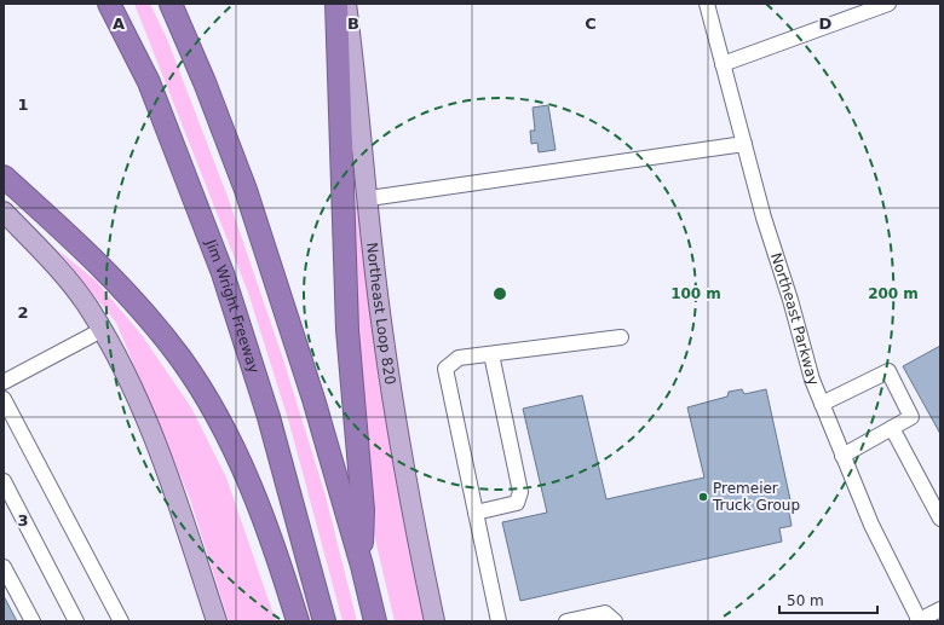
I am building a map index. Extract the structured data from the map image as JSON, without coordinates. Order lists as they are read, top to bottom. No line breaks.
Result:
{"streets":{"highway":["Jim Wright Freeway"],"main road":["Northeast Loop 820"],"street":["Northeast Parkway"]},"places":["Premeier Truck Group"],"scale_bar":"50 m","grid":{"columns":["A","B","C","D"],"rows":["1","2","3"]},"rings":["100 m","200 m"]}
